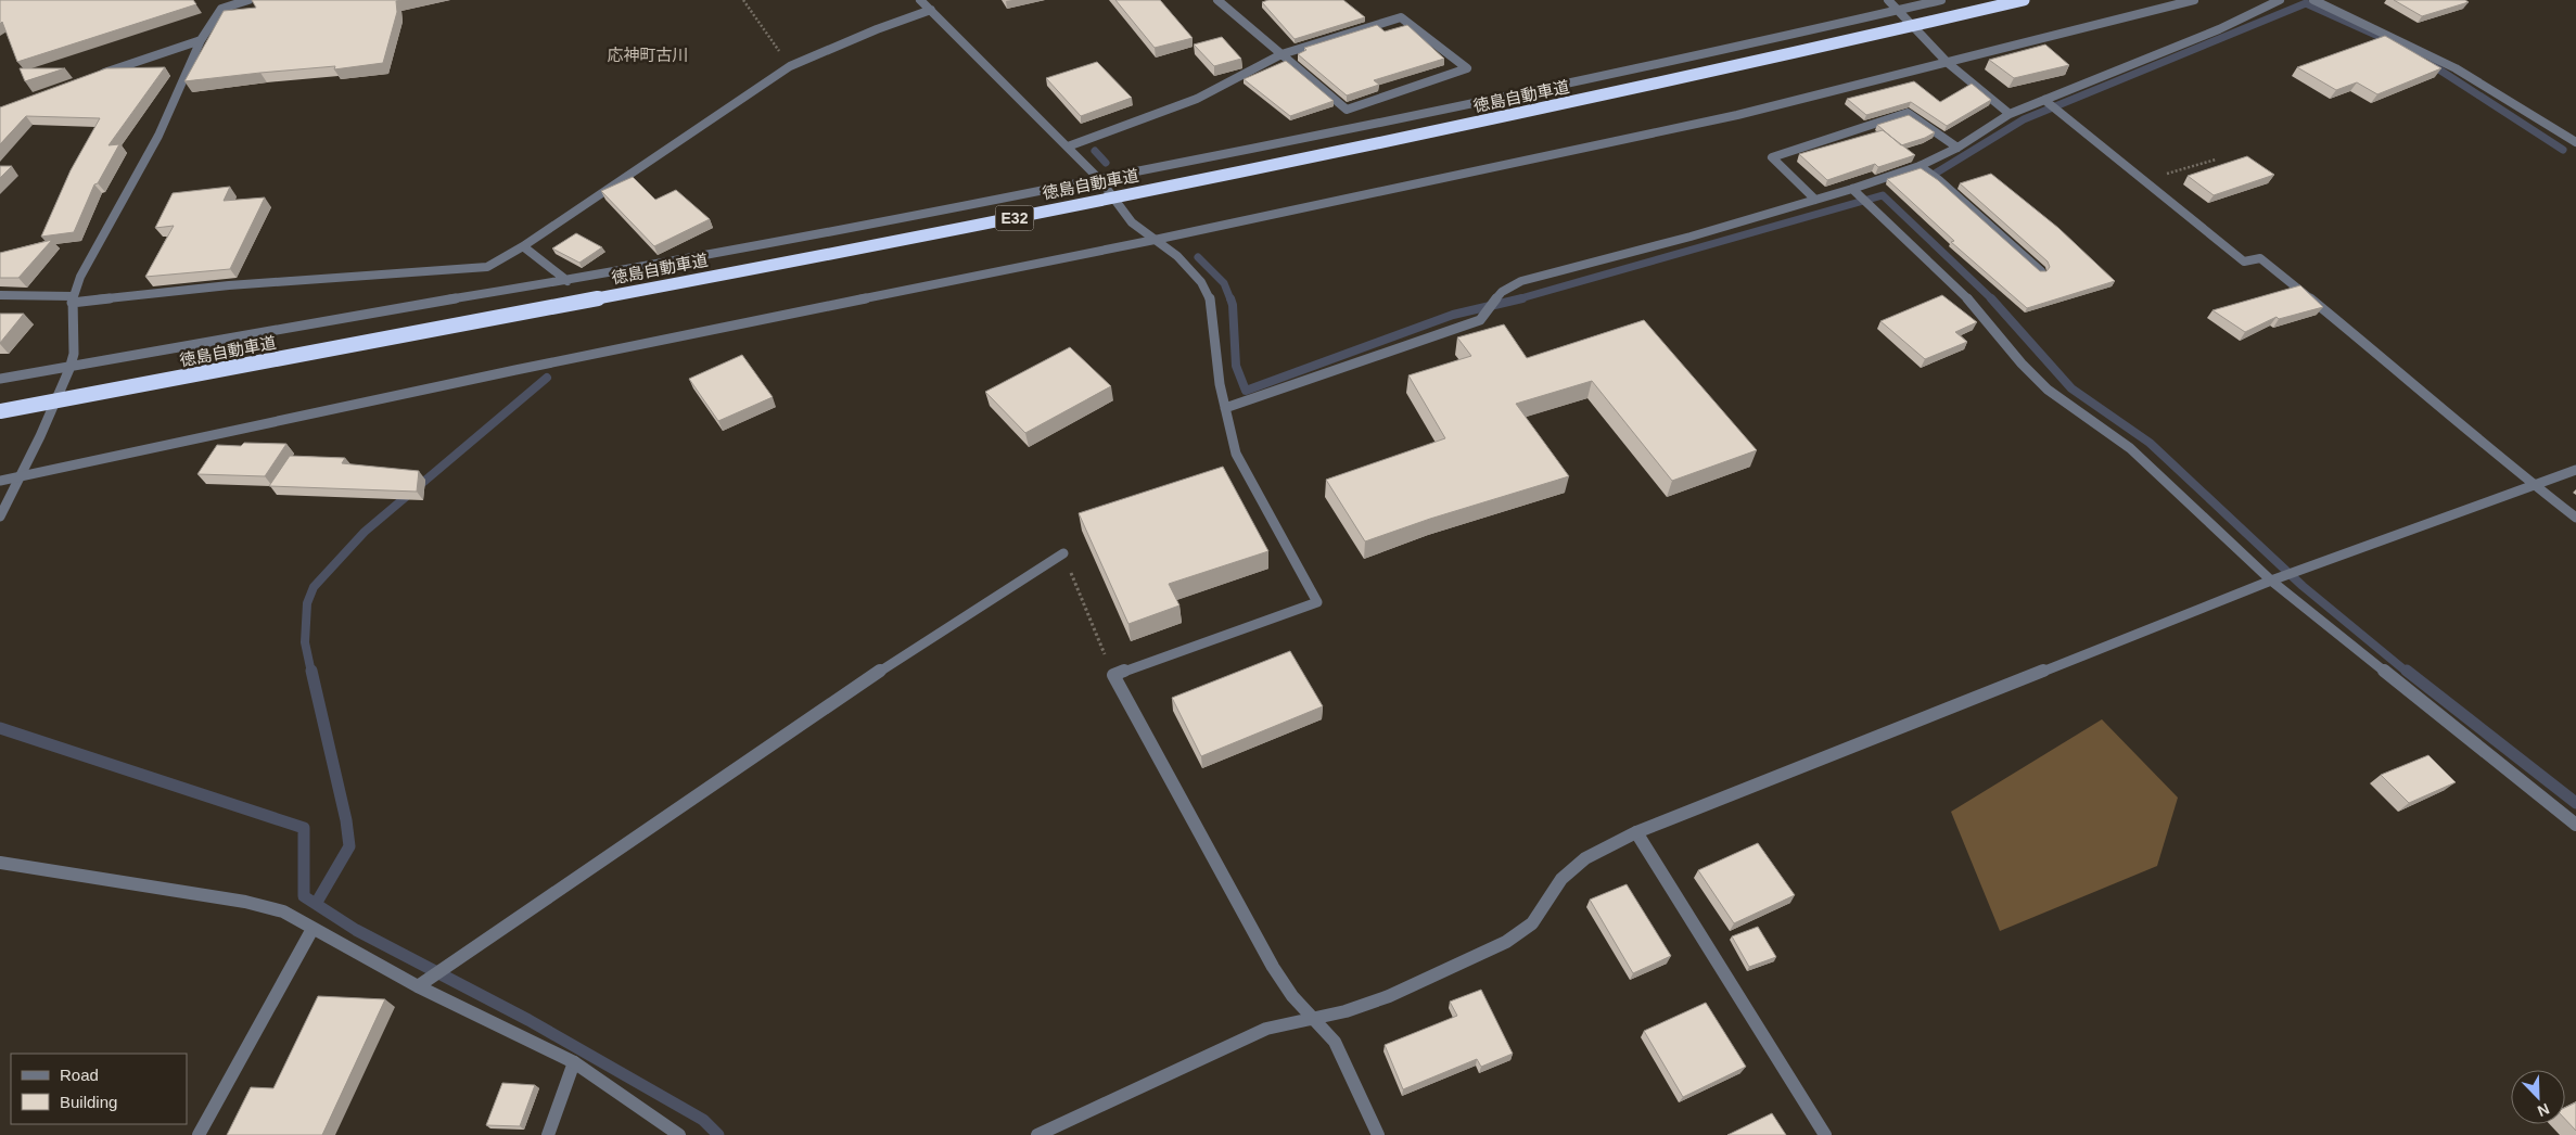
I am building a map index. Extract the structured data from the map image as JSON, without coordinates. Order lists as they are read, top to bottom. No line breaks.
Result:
{"streets":{"highway":["徳島自動車道","E32"]},"districts":["応神町古川"],"legend":["Road","Building"],"north":"bottom right"}
